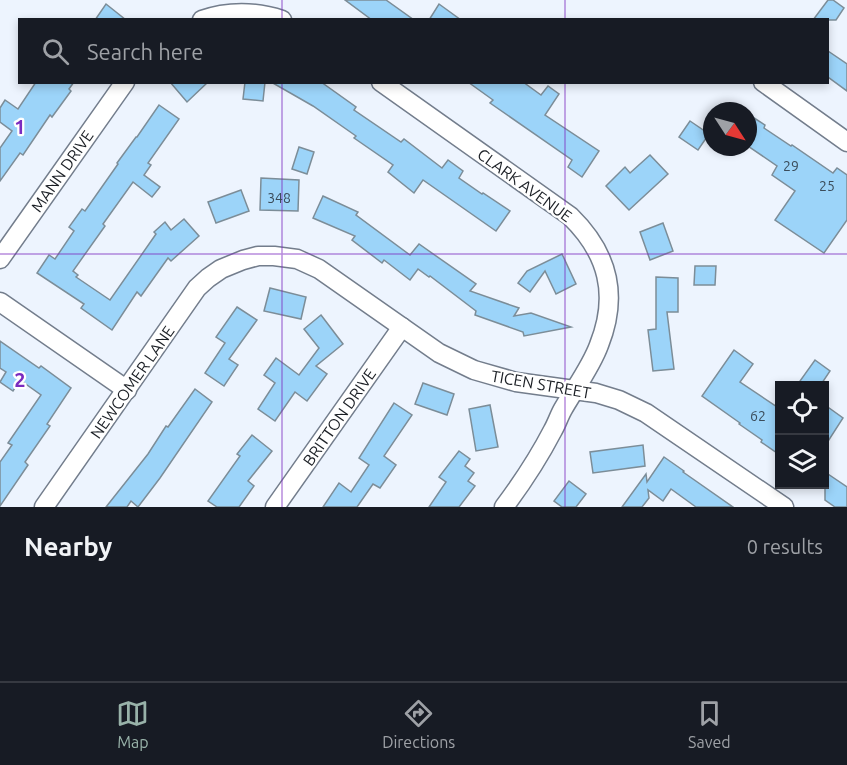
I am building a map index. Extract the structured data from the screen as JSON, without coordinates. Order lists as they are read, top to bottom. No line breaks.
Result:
{"streets":{"street":["MANN DRIVE","CLARK AVENUE","NEWCOMER LANE","TICEN STREET","BRITTON DRIVE"]},"crossings":[["CLARK AVENUE","TICEN STREET"],["NEWCOMER LANE","TICEN STREET"],["TICEN STREET","BRITTON DRIVE"]],"house_numbers":["29","25","348","62"],"north":"bottom right","page":{"search":"Search here","heading":["Nearby","0 results"],"nav":["Map","Directions","Saved"]},"grid":{"rows":["1","2"]}}
